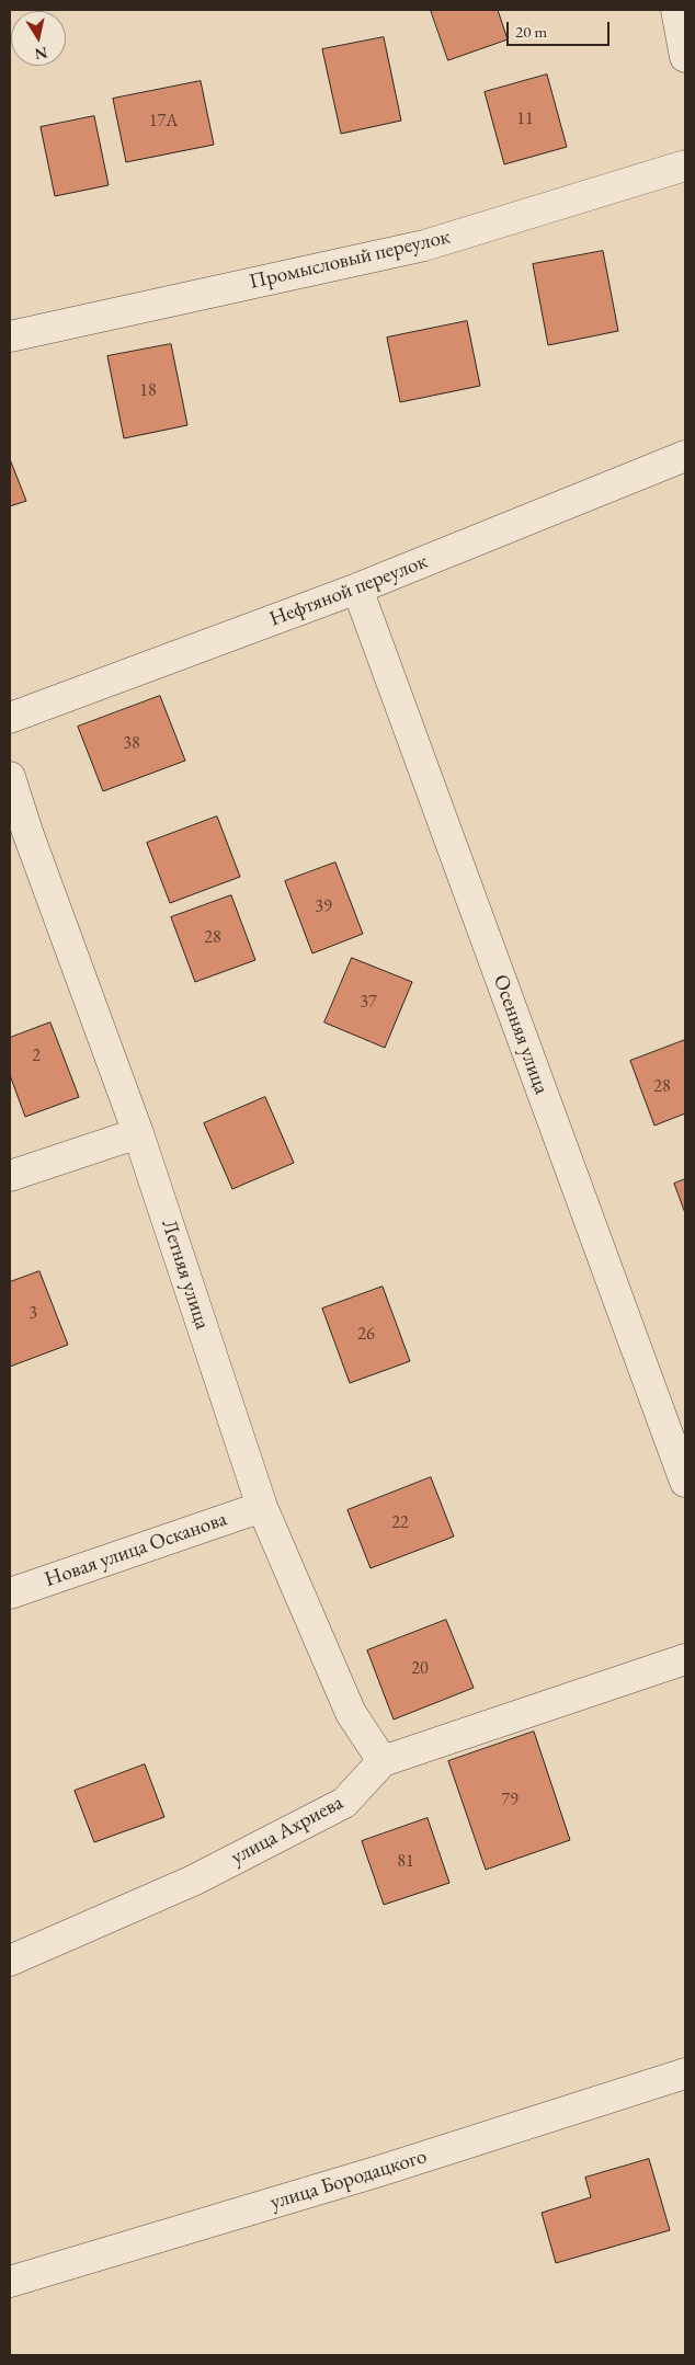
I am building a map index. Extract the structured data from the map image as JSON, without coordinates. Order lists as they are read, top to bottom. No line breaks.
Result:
{"streets":{"street":["Промысловый переулок","Нефтяной переулок","Осенняя улица","Летняя улица","Новая улица Осканова","улица Ахриева","улица Бородацкого"]},"crossings":[["Нефтяной переулок","Осенняя улица"],["Летняя улица","Новая улица Осканова"],["Летняя улица","улица Ахриева"]],"house_numbers":["11","17А","18","38","39","28","37","2","28","3","26","22","20","79","81"],"scale_bar":"20 m","north":"bottom"}
